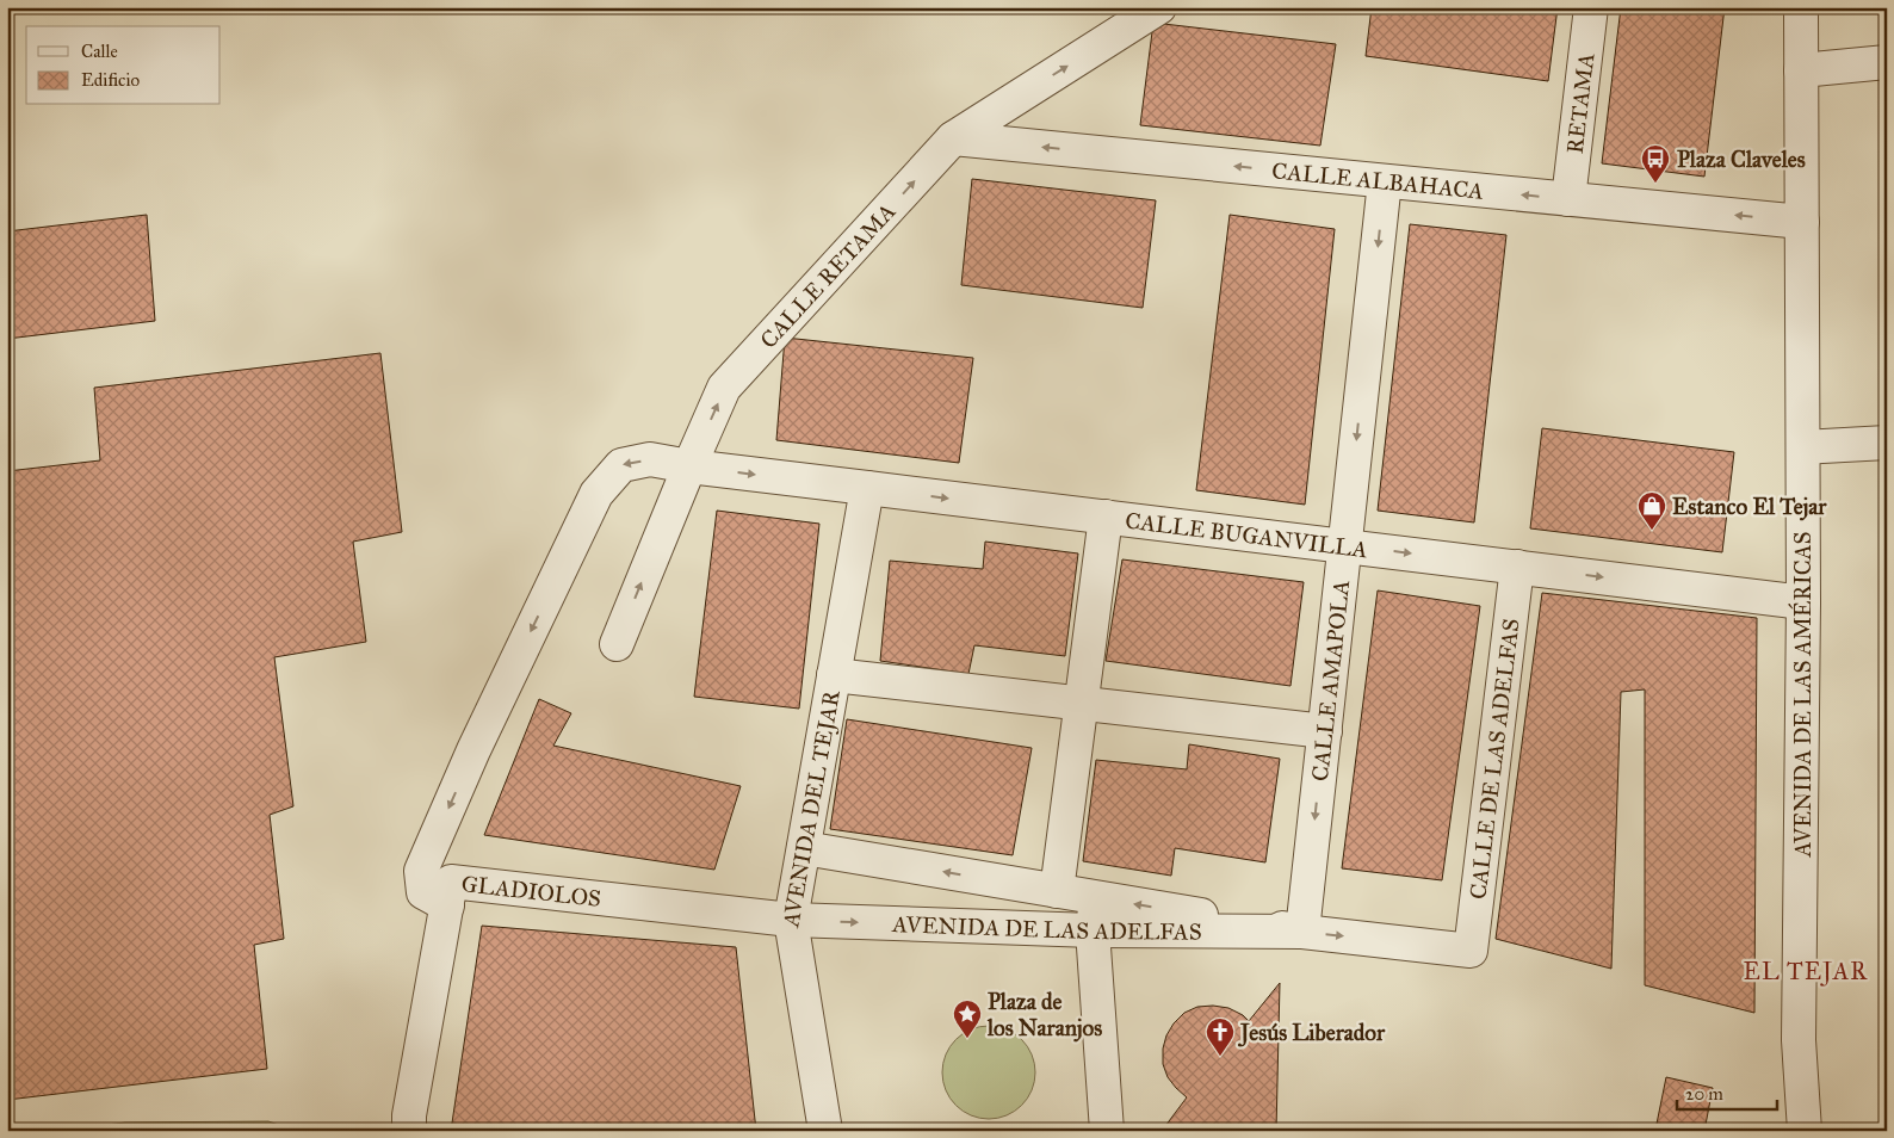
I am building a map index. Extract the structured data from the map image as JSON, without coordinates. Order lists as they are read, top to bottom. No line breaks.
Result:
{"streets":{"street":["RETAMA","CALLE ALBAHACA","CALLE RETAMA","CALLE BUGANVILLA","CALLE AMAPOLA","AVENIDA DE LAS AMÉRICAS","CALLE DE LAS ADELFAS","AVENIDA DEL TEJAR","GLADIOLOS","AVENIDA DE LAS ADELFAS"]},"crossings":[["RETAMA","CALLE ALBAHACA"],["CALLE ALBAHACA","CALLE RETAMA"],["CALLE ALBAHACA","CALLE AMAPOLA"],["CALLE ALBAHACA","AVENIDA DE LAS AMÉRICAS"],["CALLE RETAMA","CALLE BUGANVILLA"],["CALLE BUGANVILLA","CALLE AMAPOLA"],["CALLE BUGANVILLA","AVENIDA DE LAS AMÉRICAS"],["CALLE BUGANVILLA","CALLE DE LAS ADELFAS"],["CALLE BUGANVILLA","AVENIDA DEL TEJAR"],["CALLE BUGANVILLA","GLADIOLOS"],["CALLE AMAPOLA","AVENIDA DE LAS ADELFAS"],["CALLE DE LAS ADELFAS","AVENIDA DE LAS ADELFAS"],["AVENIDA DEL TEJAR","GLADIOLOS"],["AVENIDA DEL TEJAR","AVENIDA DE LAS ADELFAS"],["GLADIOLOS","AVENIDA DE LAS ADELFAS"]],"one_way":["CALLE ALBAHACA","CALLE RETAMA"],"districts":["EL TEJAR"],"places":{"bus stop":["Plaza Claveles"],"shop":["Estanco El Tejar"],"place":["Plaza de los Naranjos"],"church":["Jesús Liberador"]},"legend":["Calle","Edificio"],"scale_bar":"20 m"}
